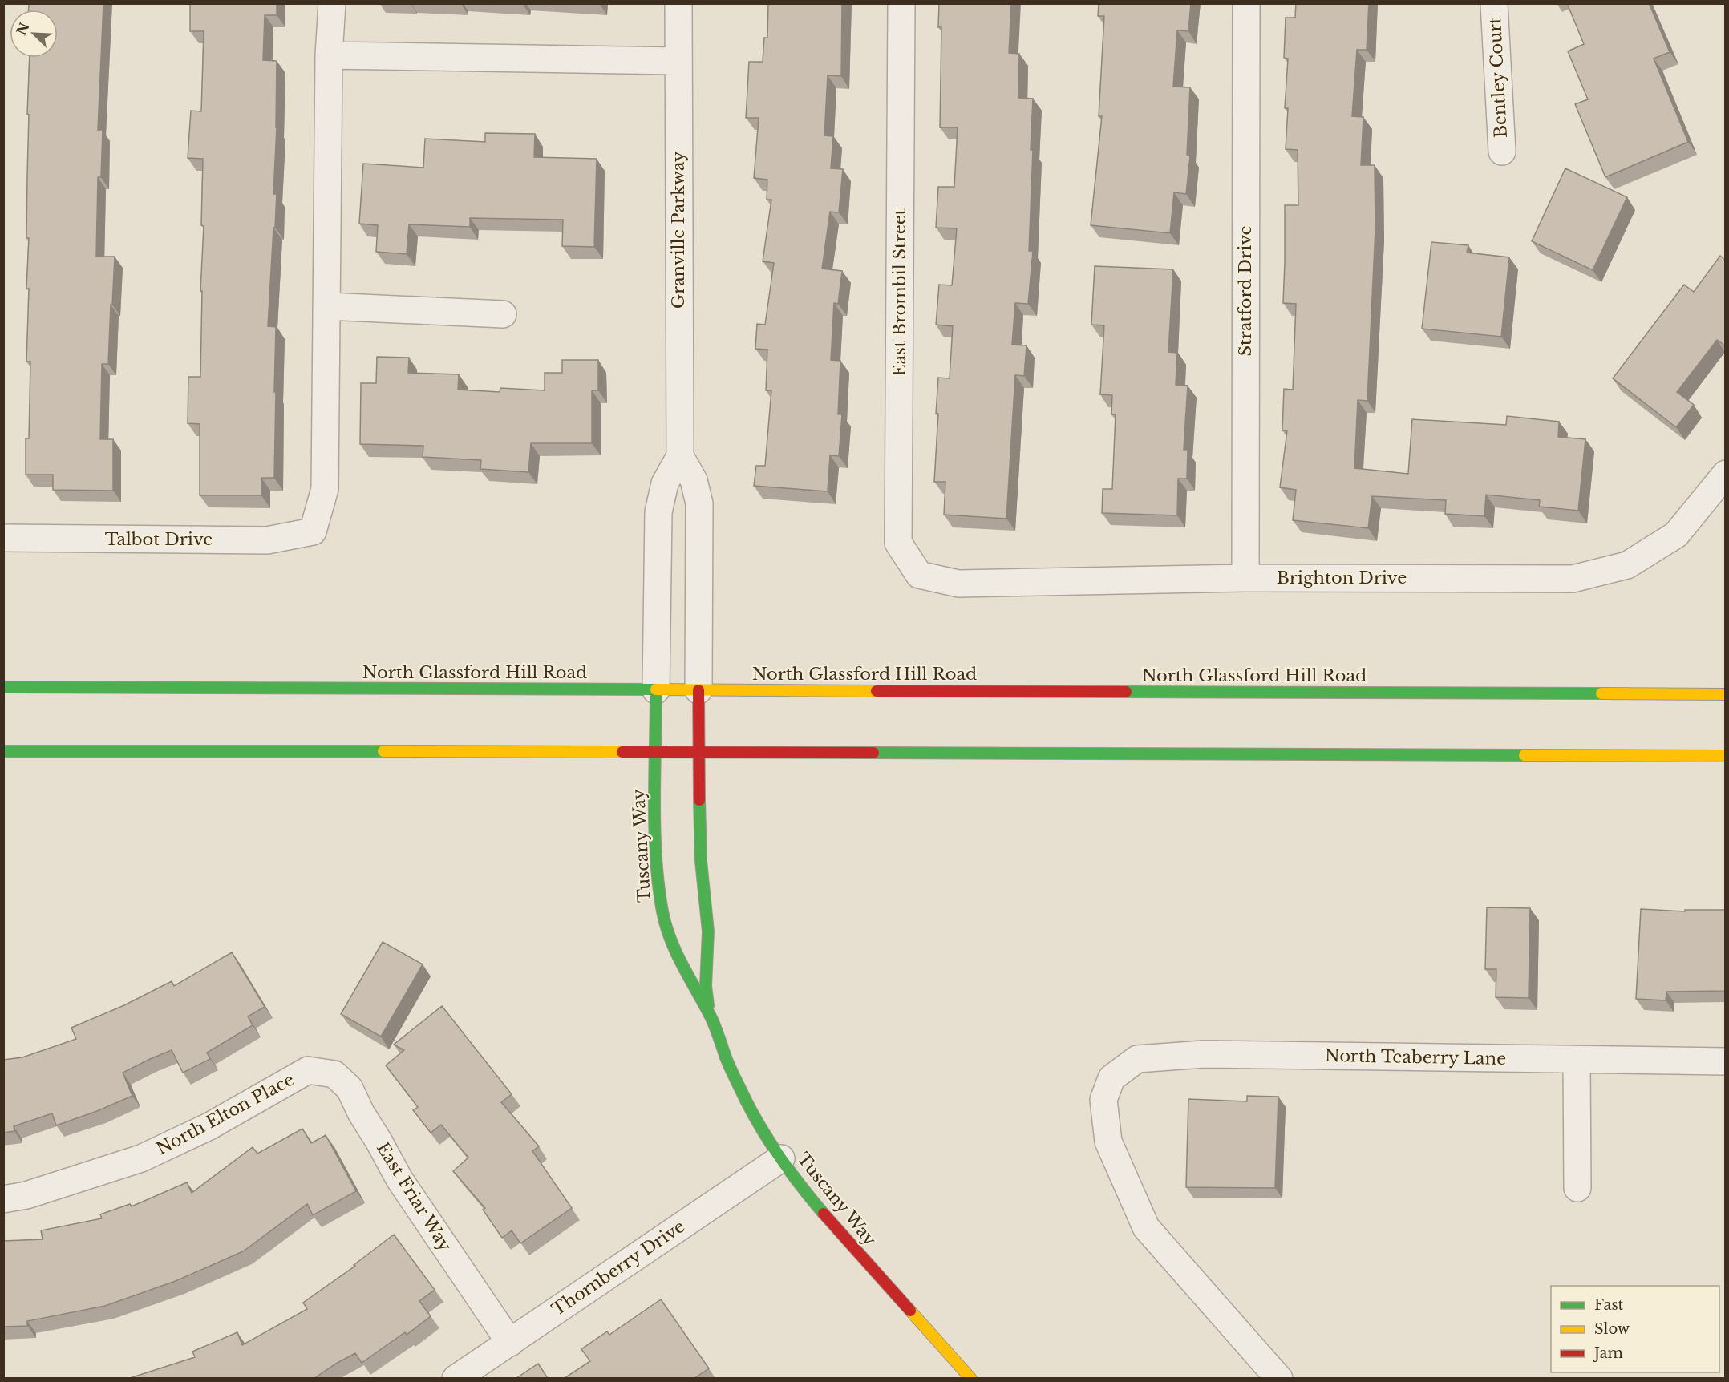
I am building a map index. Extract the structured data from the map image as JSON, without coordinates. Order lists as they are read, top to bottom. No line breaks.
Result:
{"streets":{"main road":["North Glassford Hill Road","Tuscany Way"],"street":["Bentley Court","Granville Parkway","Stratford Drive","East Brombil Street","Talbot Drive","Brighton Drive","North Teaberry Lane","North Elton Place","East Friar Way","Thornberry Drive"]},"crossings":[["Granville Parkway","North Glassford Hill Road"],["Granville Parkway","Tuscany Way"],["Stratford Drive","Brighton Drive"],["East Brombil Street","Brighton Drive"],["North Glassford Hill Road","Tuscany Way"],["Tuscany Way","Thornberry Drive"],["North Elton Place","East Friar Way"],["East Friar Way","Thornberry Drive"]],"legend":["Fast","Slow","Jam"],"north":"top left"}
